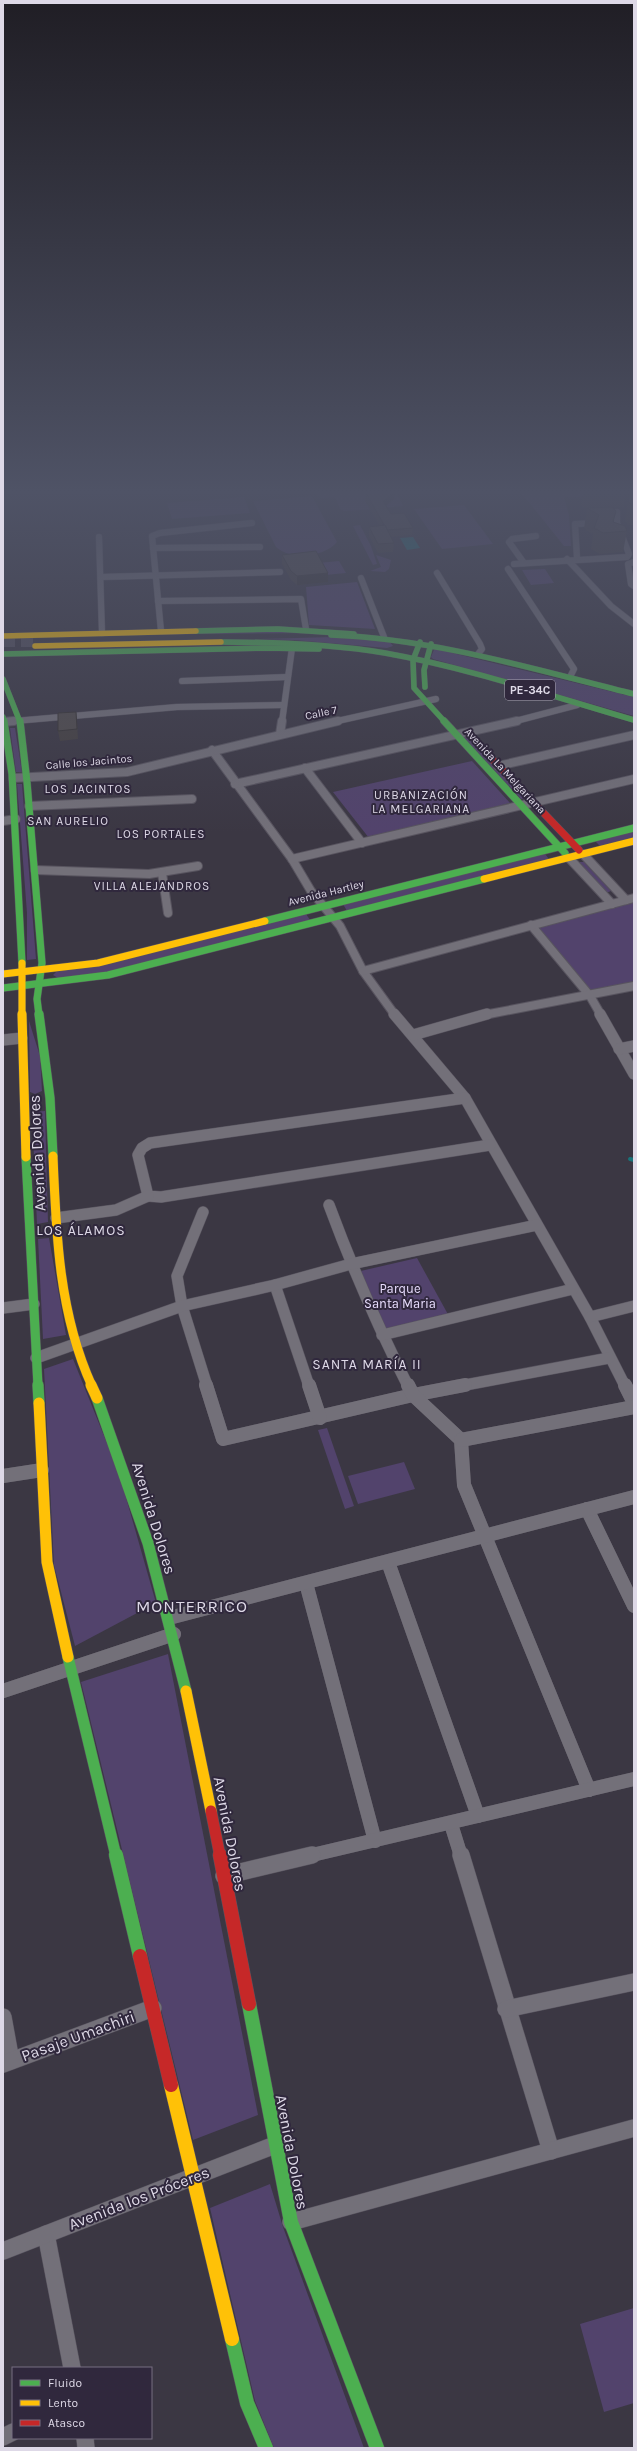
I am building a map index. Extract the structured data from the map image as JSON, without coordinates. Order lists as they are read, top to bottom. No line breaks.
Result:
{"streets":{"main road":["PE-34C","Avenida La Melgariana","Avenida Hartley","Avenida Dolores"],"street":["Calle 7","Calle los Jacintos","Pasaje Umachiri","Avenida los Próceres"]},"crossings":[["PE-34C","Avenida La Melgariana"],["Calle 7","Calle los Jacintos"],["Calle 7","Avenida La Melgariana"],["Calle los Jacintos","Avenida Dolores"],["Avenida La Melgariana","Avenida Hartley"],["Avenida Hartley","Avenida Dolores"],["Avenida Dolores","Pasaje Umachiri"],["Avenida Dolores","Avenida los Próceres"]],"districts":["LOS JACINTOS","URBANIZACIÓN LA MELGARIANA","SAN AURELIO","LOS PORTALES","VILLA ALEJANDROS","LOS ÁLAMOS","SANTA MARÍA II","MONTERRICO"],"parks":["Parque Santa Maria"],"legend":["Fluido","Lento","Atasco"]}
